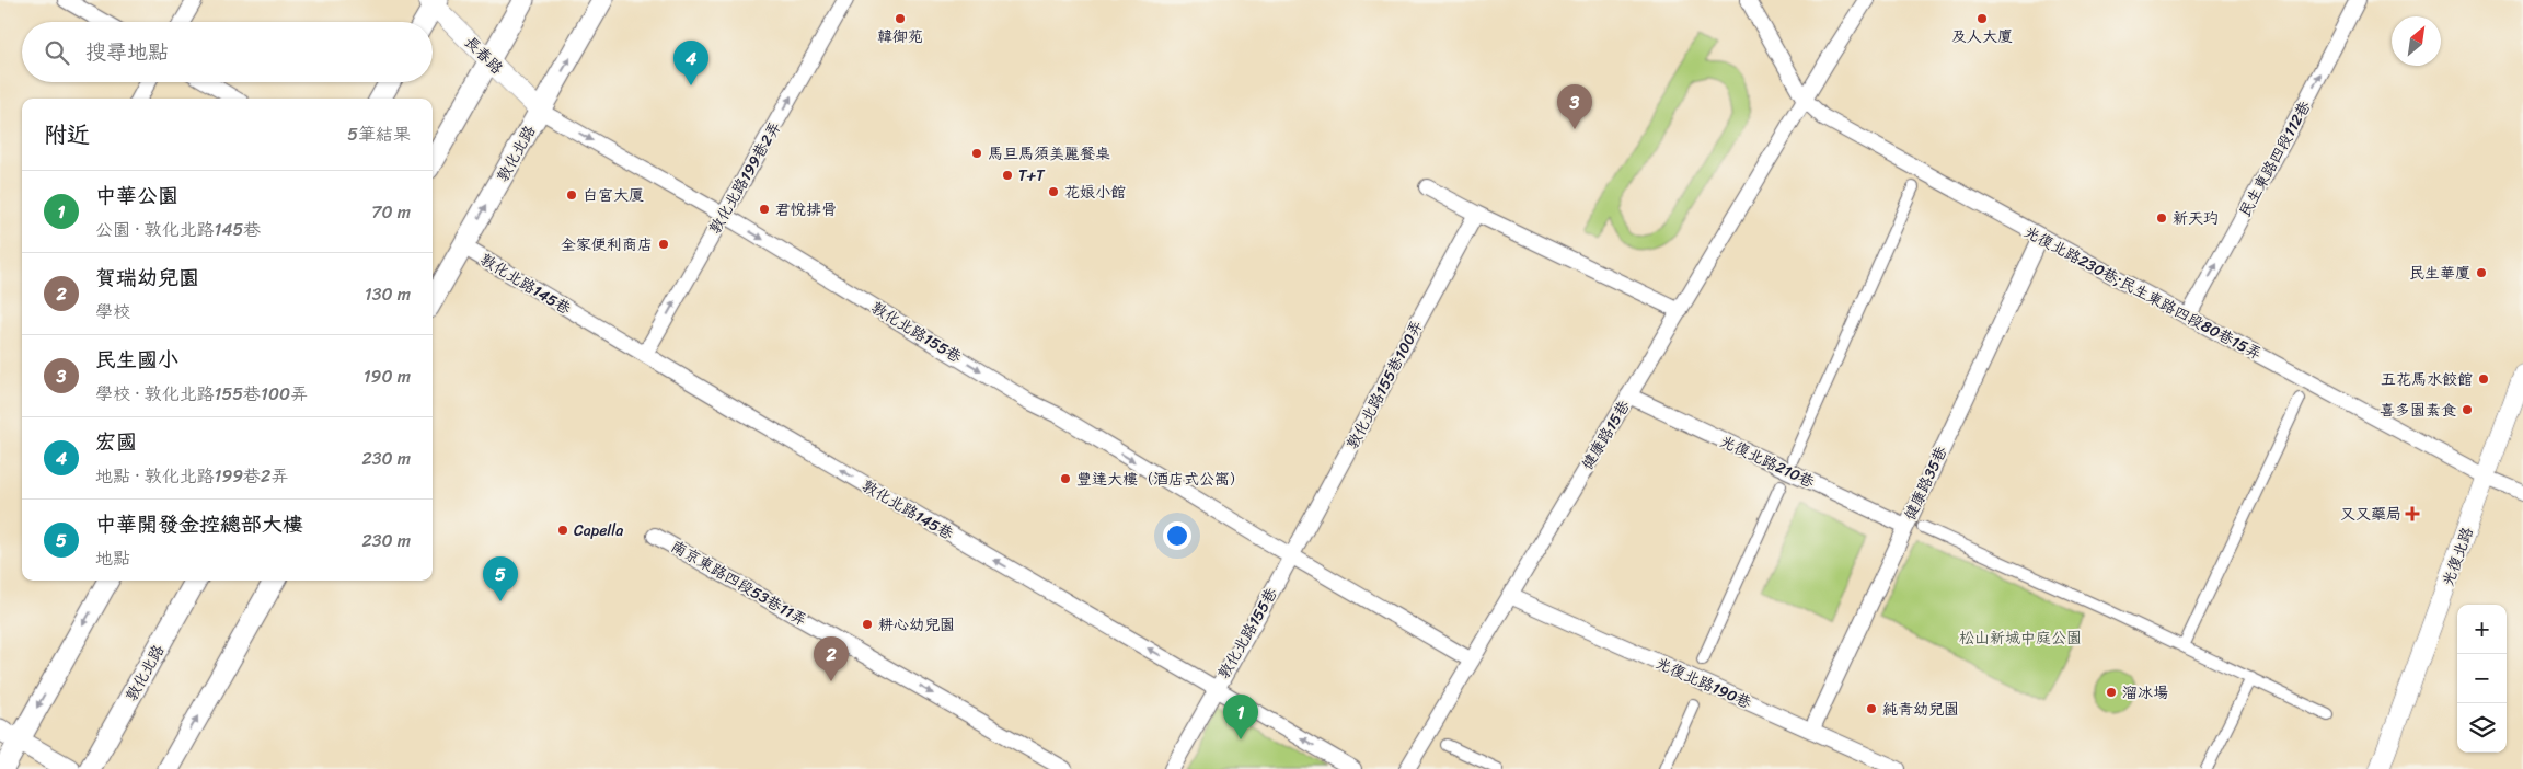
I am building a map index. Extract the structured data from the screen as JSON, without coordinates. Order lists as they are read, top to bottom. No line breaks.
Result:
{"streets":{"main road":["敦化北路"],"street":["長春路","民生東路四段112巷","敦化北路199巷2弄","敦化北路145巷","光復北路230巷;民生東路四段80巷15弄","敦化北路155巷","敦化北路155巷100弄","健康路15巷","光復北路210巷","健康路35巷","光復北路","南京東路四段53巷11弄","光復北路190巷"]},"crossings":[["長春路","敦化北路"],["長春路","敦化北路155巷"],["敦化北路","敦化北路145巷"],["敦化北路","敦化北路155巷"],["民生東路四段112巷","光復北路230巷;民生東路四段80巷15弄"],["敦化北路199巷2弄","敦化北路145巷"],["敦化北路199巷2弄","敦化北路155巷"],["敦化北路145巷","敦化北路155巷"],["光復北路230巷;民生東路四段80巷15弄","健康路15巷"],["光復北路230巷;民生東路四段80巷15弄","健康路35巷"],["光復北路230巷;民生東路四段80巷15弄","光復北路"],["敦化北路155巷","敦化北路155巷100弄"],["敦化北路155巷","健康路15巷"],["健康路15巷","光復北路210巷"],["健康路15巷","光復北路190巷"],["光復北路210巷","健康路35巷"],["健康路35巷","光復北路190巷"]],"one_way":["民生東路四段112巷","敦化北路199巷2弄","敦化北路145巷","敦化北路155巷","南京東路四段53巷11弄"],"parks":["松山新城中庭公園"],"places":{"other":["韓御苑","及人大廈","馬旦馬須美麗餐桌","T+T","花娘小館","白宫大厦","君悅排骨","新天玓","全家便利商店","民生華廈","五花馬水餃館","喜多園素食","豐達大樓（酒店式公寓）","Capella","耕心幼兒園","溜冰場","純青幼兒園"],"health":["又又藥局"]},"north":"top right","page":{"search":"搜尋地點","pins":["4","3","5","2","1"],"heading":["附近","5筆結果"],"list":[{"mark":"1","name":"中華公園","note":"公園 · 敦化北路145巷","value":"70 m"},{"mark":"2","name":"賀瑞幼兒園","note":"學校","value":"130 m"},{"mark":"3","name":"民生國小","note":"學校 · 敦化北路155巷100弄","value":"190 m"},{"mark":"4","name":"宏國","note":"地點 · 敦化北路199巷2弄","value":"230 m"},{"mark":"5","name":"中華開發金控總部大樓","note":"地點","value":"230 m"}],"map_buttons":["+","−"]}}
